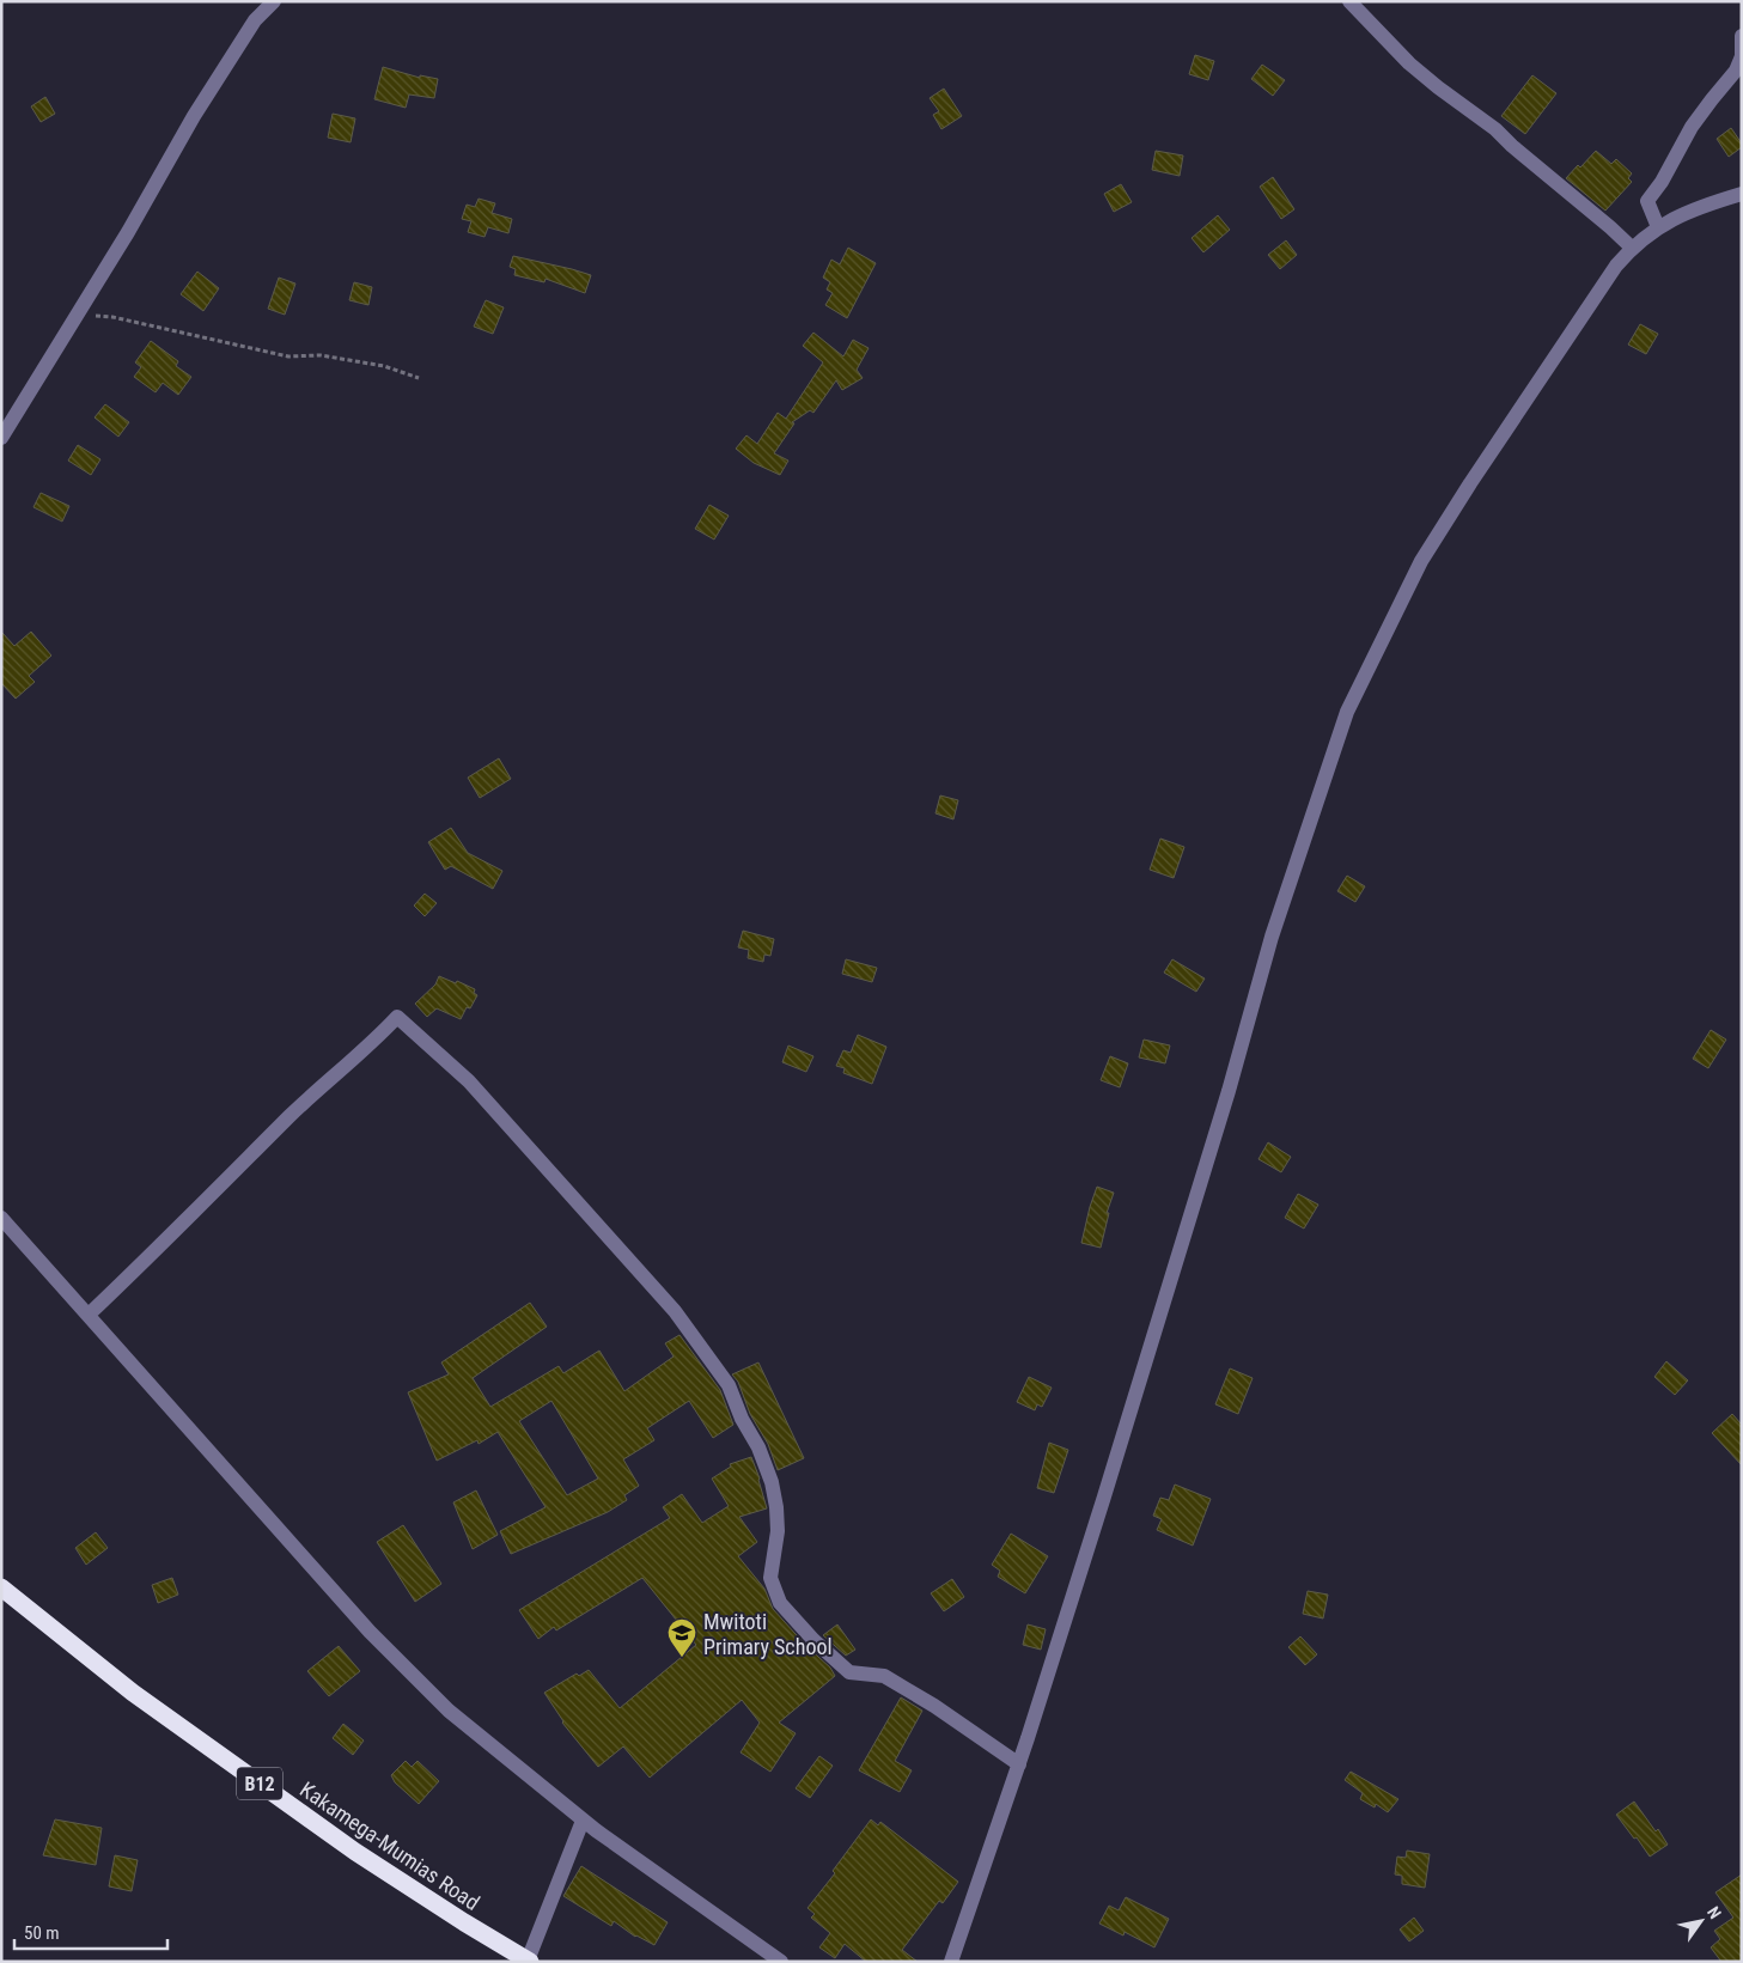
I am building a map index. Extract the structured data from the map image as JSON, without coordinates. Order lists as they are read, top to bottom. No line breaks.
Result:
{"streets":{"highway":["B12","Kakamega-Mumias Road"]},"places":{"school or university":["Mwitoti Primary School"]},"scale_bar":"50 m","north":"top right"}
